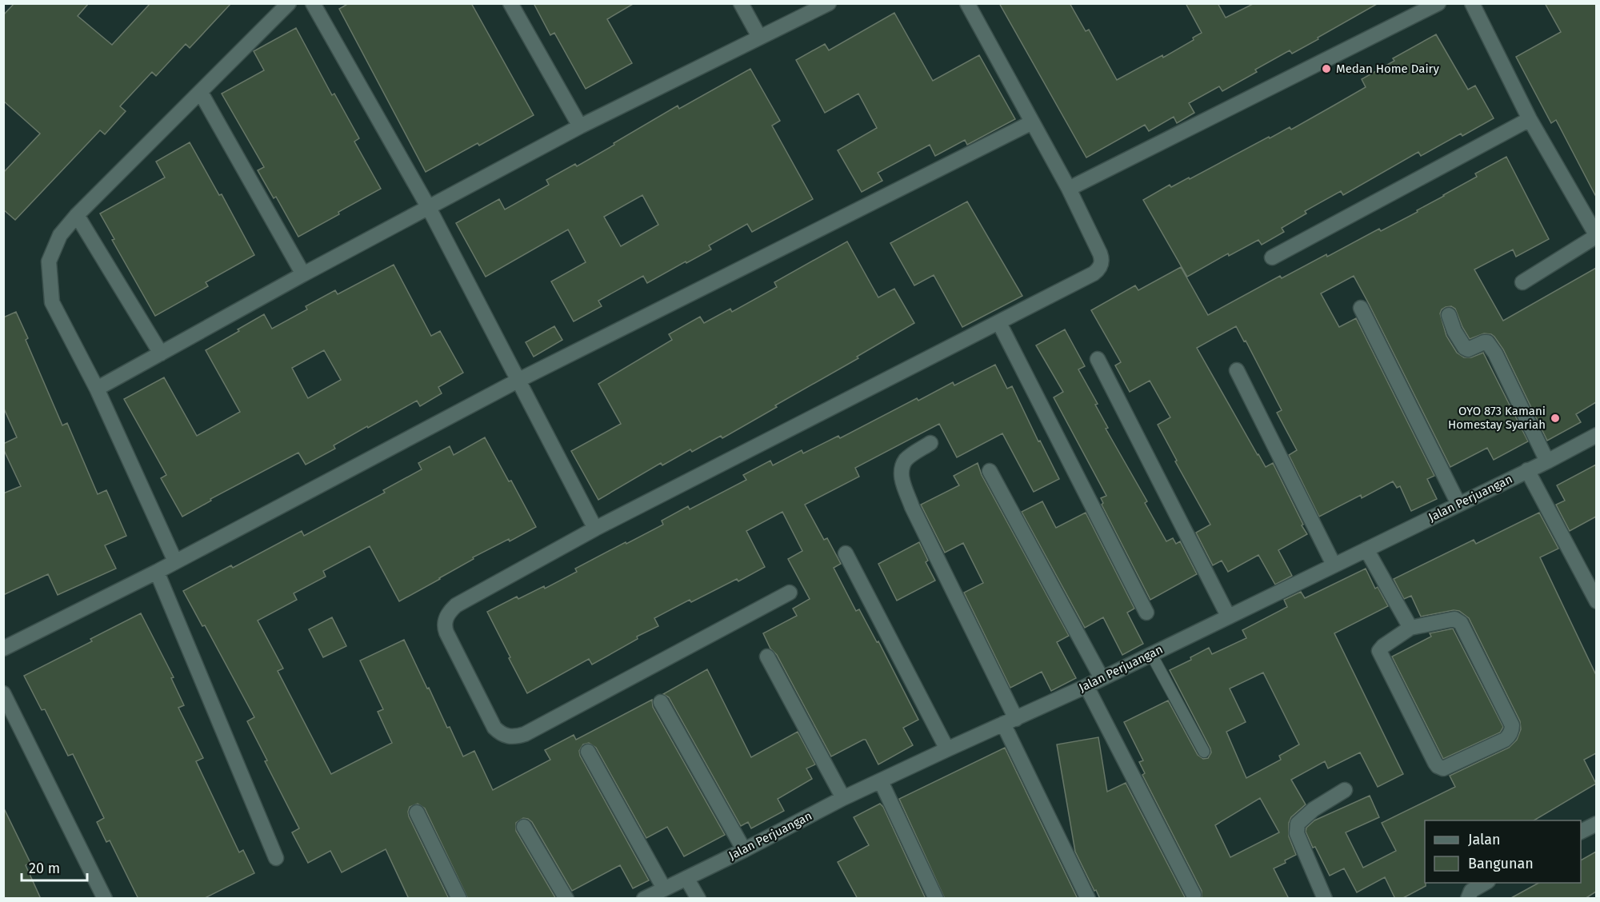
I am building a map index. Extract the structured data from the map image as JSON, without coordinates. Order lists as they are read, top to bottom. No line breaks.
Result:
{"streets":{"street":["Jalan Perjuangan"]},"places":["Medan Home Dairy","OYO 873 Kamani Homestay Syariah"],"legend":["Jalan","Bangunan"],"scale_bar":"20 m"}
